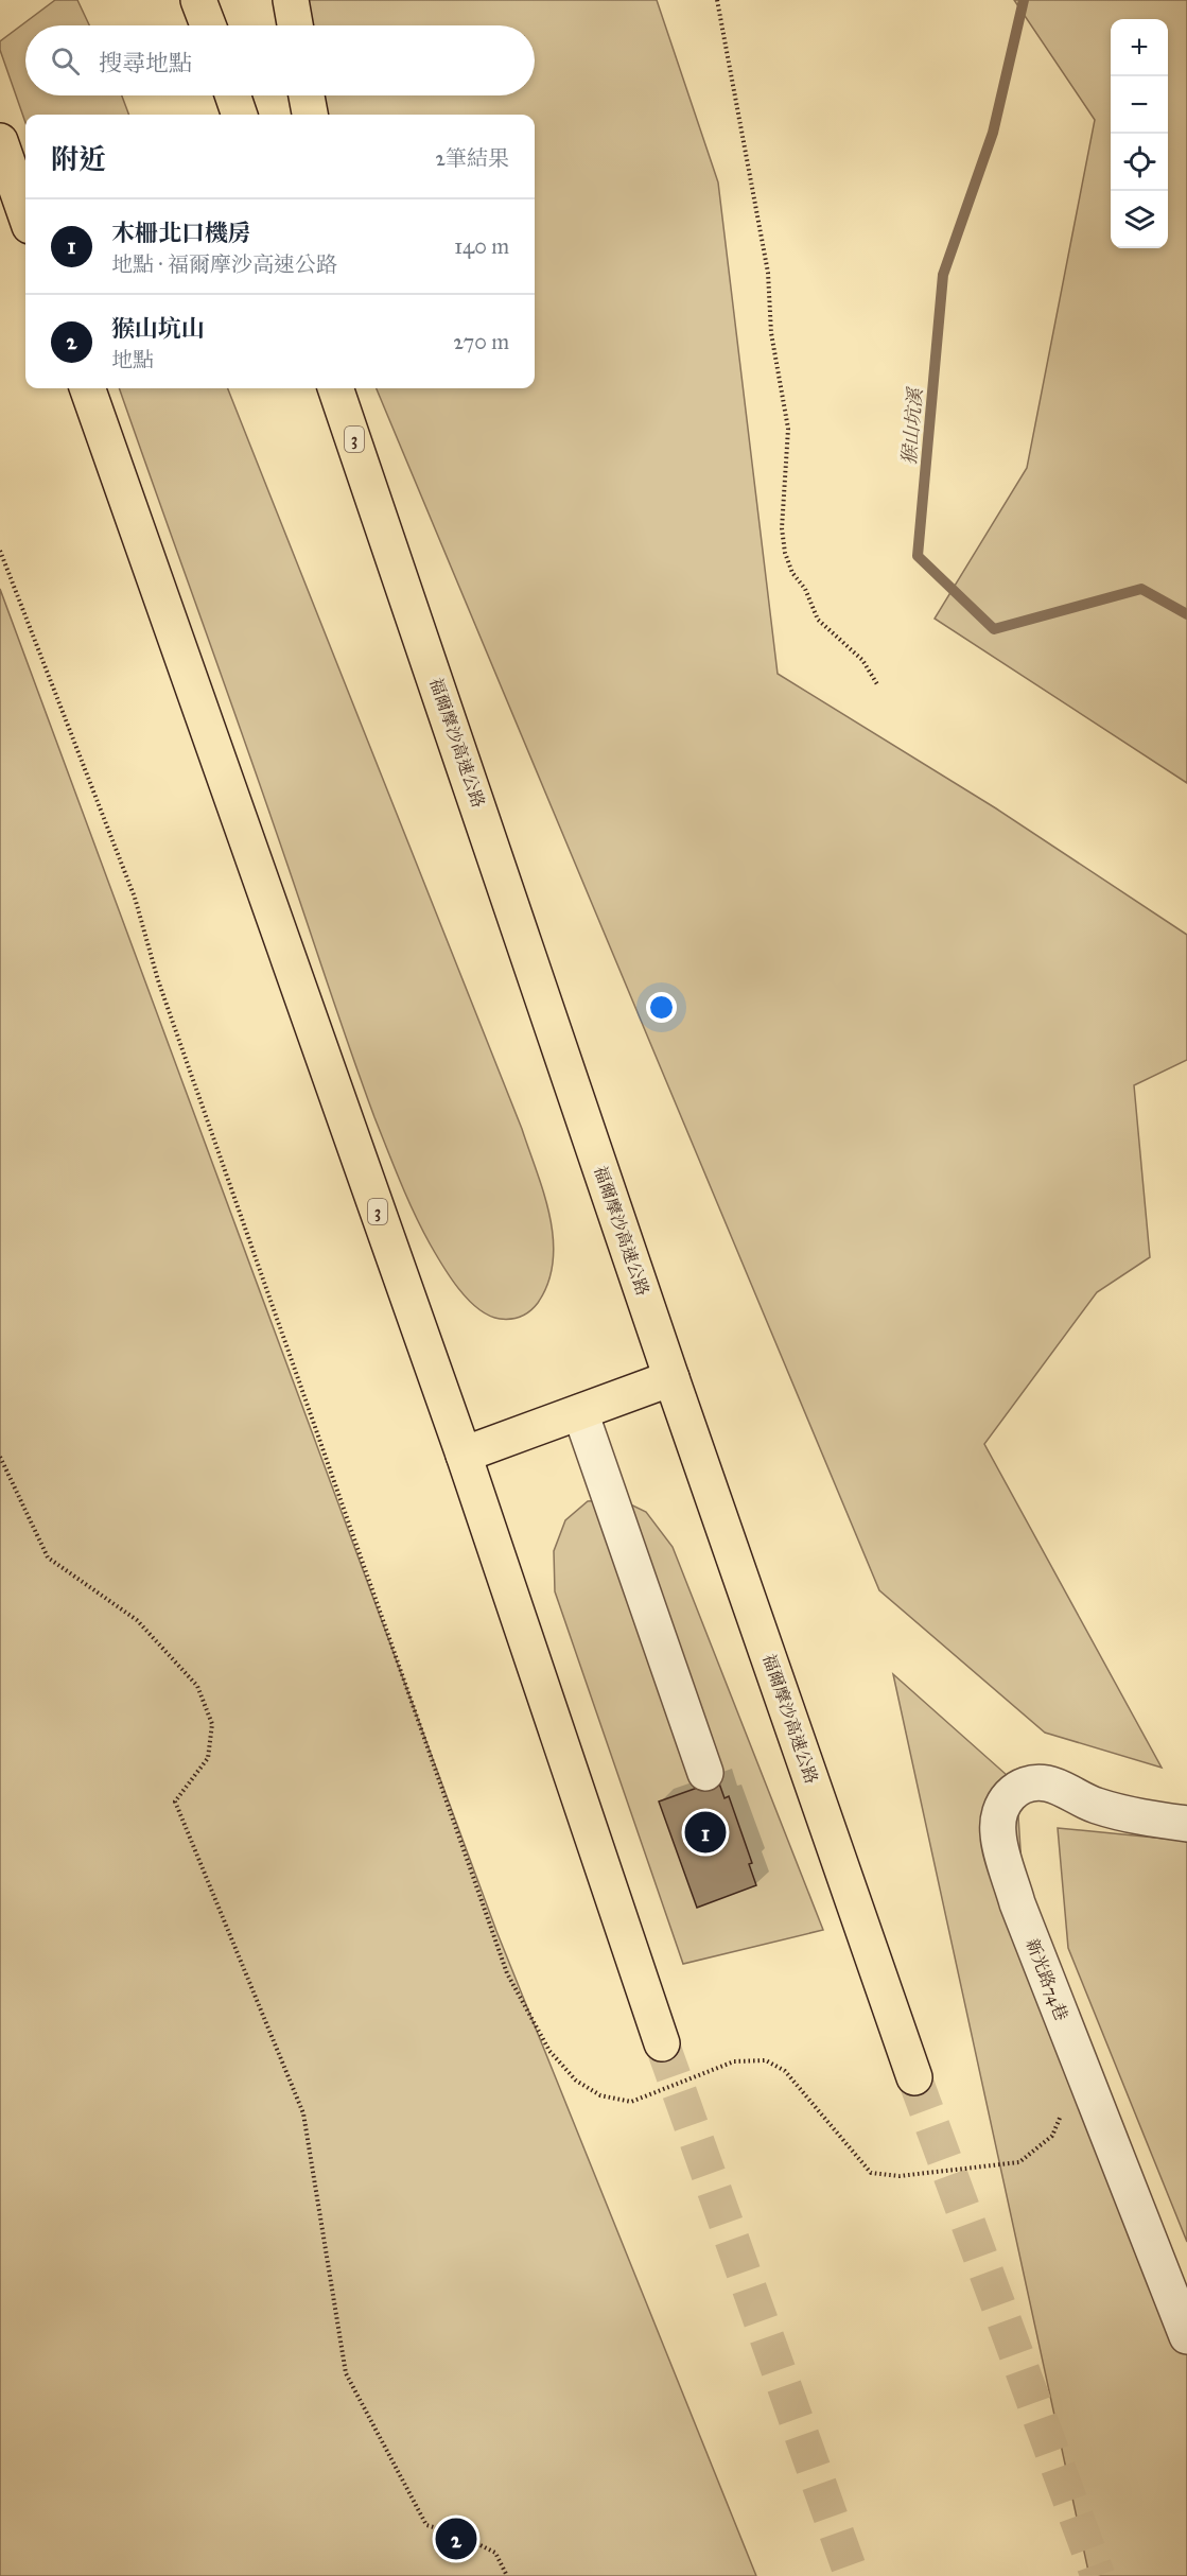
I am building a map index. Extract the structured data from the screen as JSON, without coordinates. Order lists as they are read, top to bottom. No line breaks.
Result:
{"streets":{"highway":["3","福爾摩沙高速公路"],"street":["新光路74巷"]},"water":["猴山坑溪"],"page":{"map_buttons":["+","−"],"search":"搜尋地點","heading":["附近","2筆結果"],"list":[{"mark":"1","name":"木柵北口機房","note":"地點 · 福爾摩沙高速公路","value":"140 m"},{"mark":"2","name":"猴山坑山","note":"地點","value":"270 m"}],"pins":["1","2"]}}
